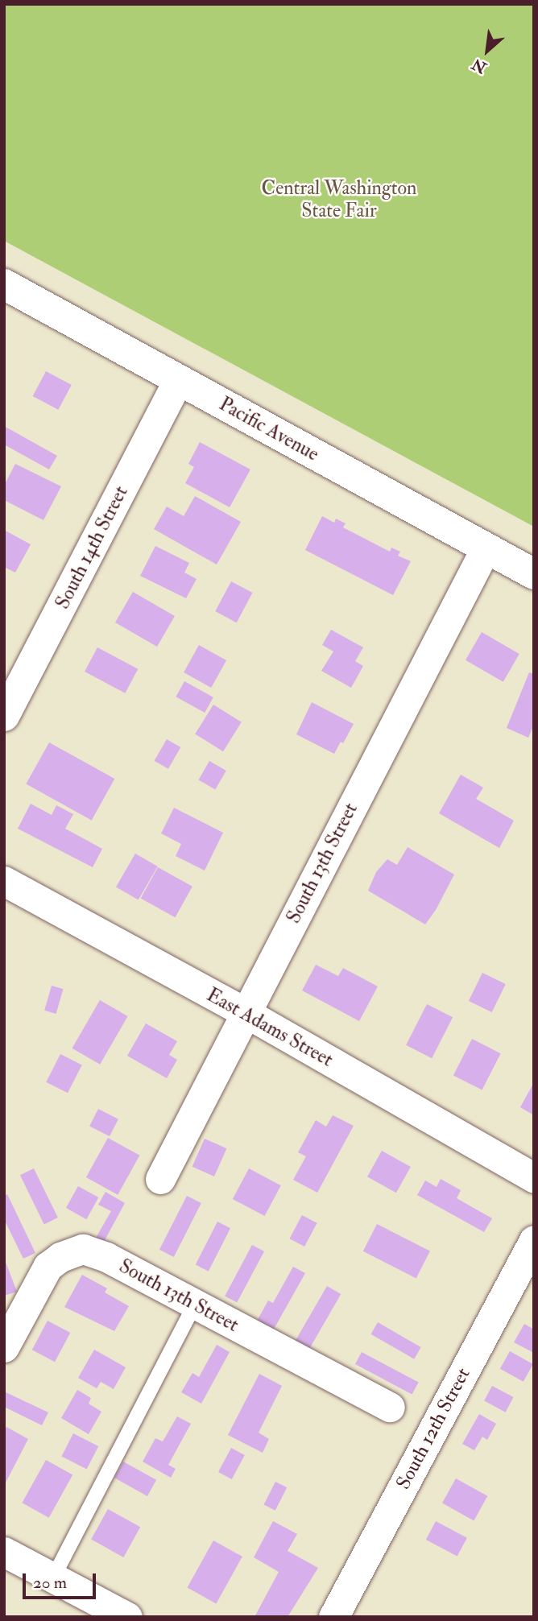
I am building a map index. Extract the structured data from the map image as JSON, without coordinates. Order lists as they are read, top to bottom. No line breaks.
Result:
{"streets":{"street":["Pacific Avenue","South 14th Street","South 13th Street","East Adams Street","South 12th Street"]},"crossings":[["Pacific Avenue","South 14th Street"],["Pacific Avenue","South 13th Street"],["South 13th Street","East Adams Street"]],"parks":["Central Washington State Fair"],"scale_bar":"20 m","north":"bottom left"}
